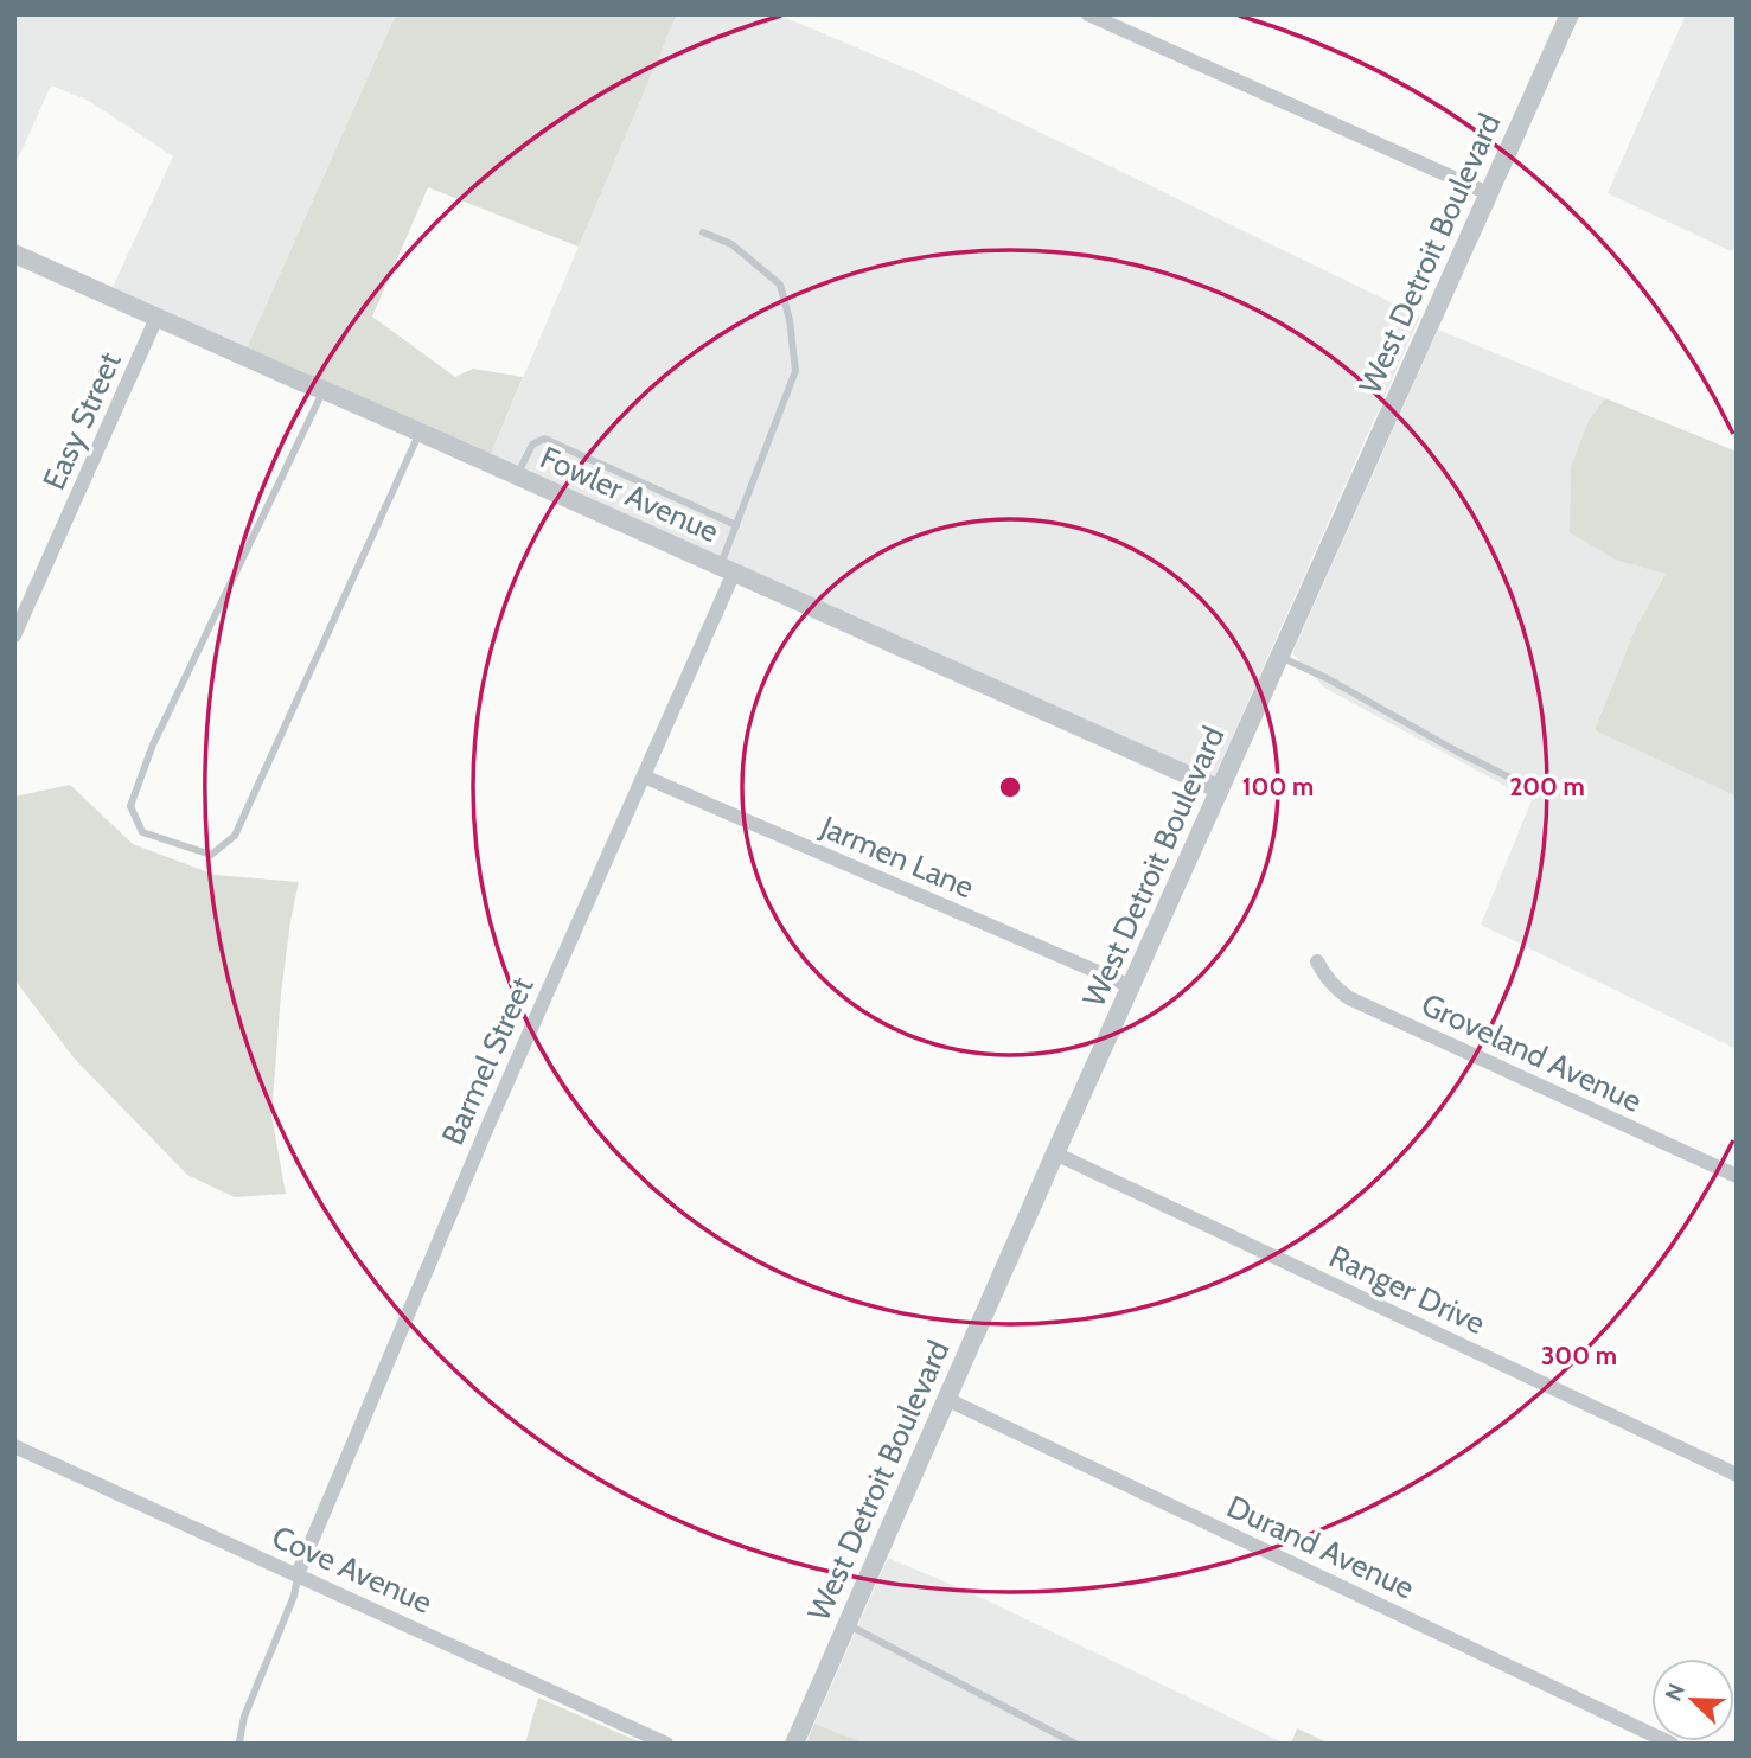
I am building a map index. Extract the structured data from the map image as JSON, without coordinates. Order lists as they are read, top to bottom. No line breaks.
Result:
{"streets":{"street":["West Detroit Boulevard","Easy Street","Fowler Avenue","Jarmen Lane","Groveland Avenue","Barmel Street","Ranger Drive","Durand Avenue","Cove Avenue"]},"crossings":[["West Detroit Boulevard","Fowler Avenue"],["West Detroit Boulevard","Jarmen Lane"],["West Detroit Boulevard","Ranger Drive"],["West Detroit Boulevard","Durand Avenue"],["Easy Street","Fowler Avenue"],["Fowler Avenue","Barmel Street"],["Jarmen Lane","Barmel Street"],["Barmel Street","Cove Avenue"]],"north":"top left","rings":["100 m","200 m","300 m"]}
